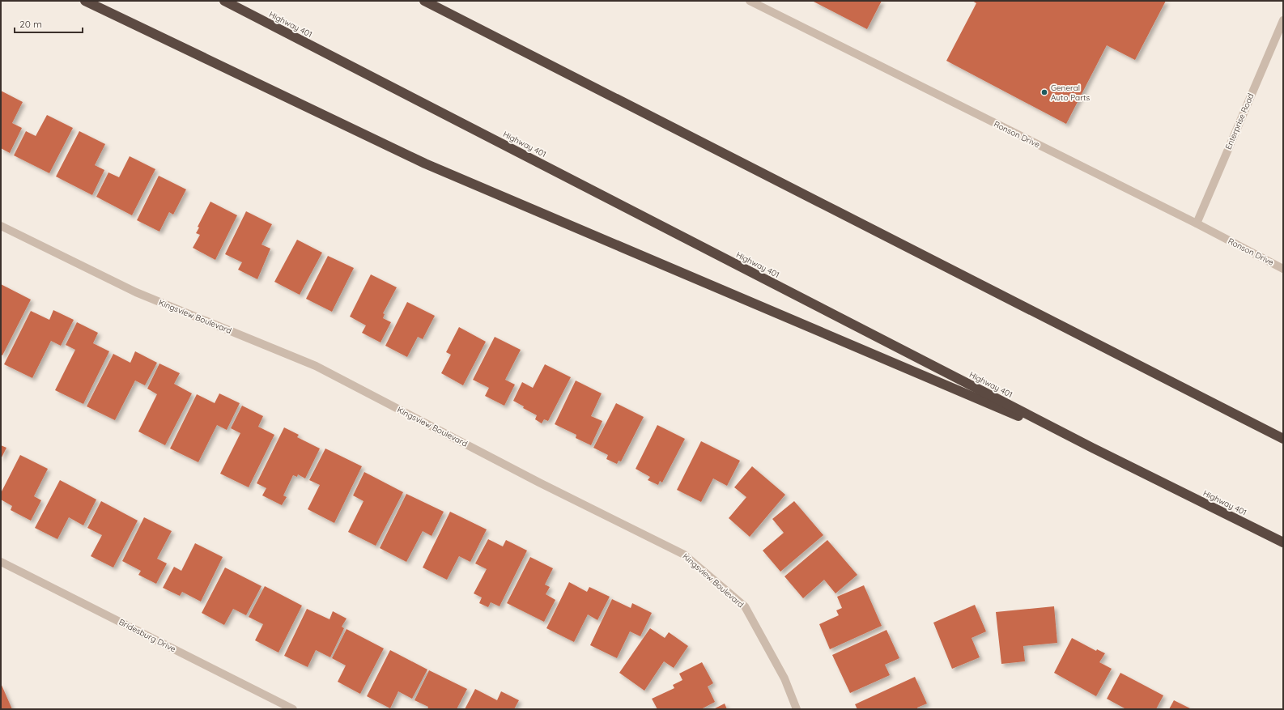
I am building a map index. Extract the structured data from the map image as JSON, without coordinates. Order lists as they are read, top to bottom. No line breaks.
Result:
{"streets":{"highway":["Highway 401"],"street":["Enterprise Road","Ronson Drive","Kingsview Boulevard","Bridesburg Drive"]},"crossings":[["Enterprise Road","Ronson Drive"]],"places":["General Auto Parts"],"scale_bar":"20 m"}
